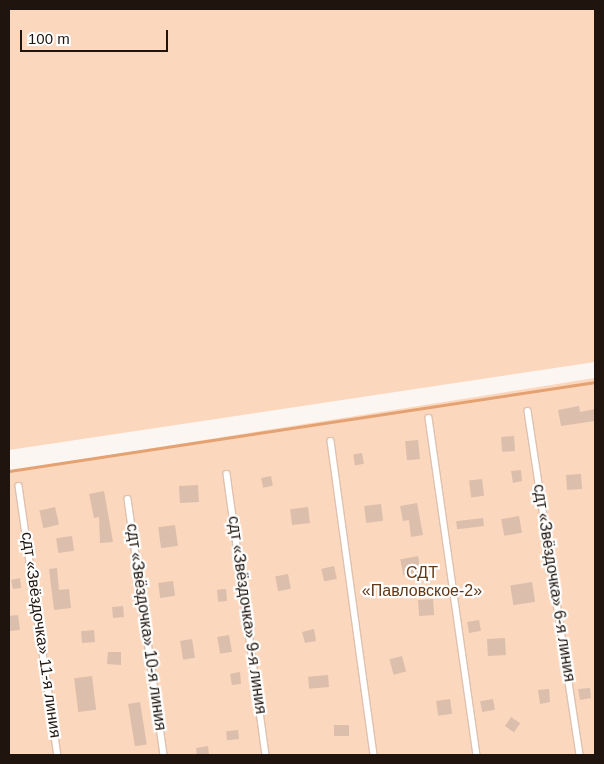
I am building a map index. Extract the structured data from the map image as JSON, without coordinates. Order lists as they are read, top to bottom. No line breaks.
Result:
{"streets":{"lane":["сдт «Звёздочка» 6-я линия","сдт «Звёздочка» 9-я линия","сдт «Звёздочка» 10-я линия","сдт «Звёздочка» 11-я линия"]},"parks":["СДТ «Павловское-2»"],"scale_bar":"100 m"}
